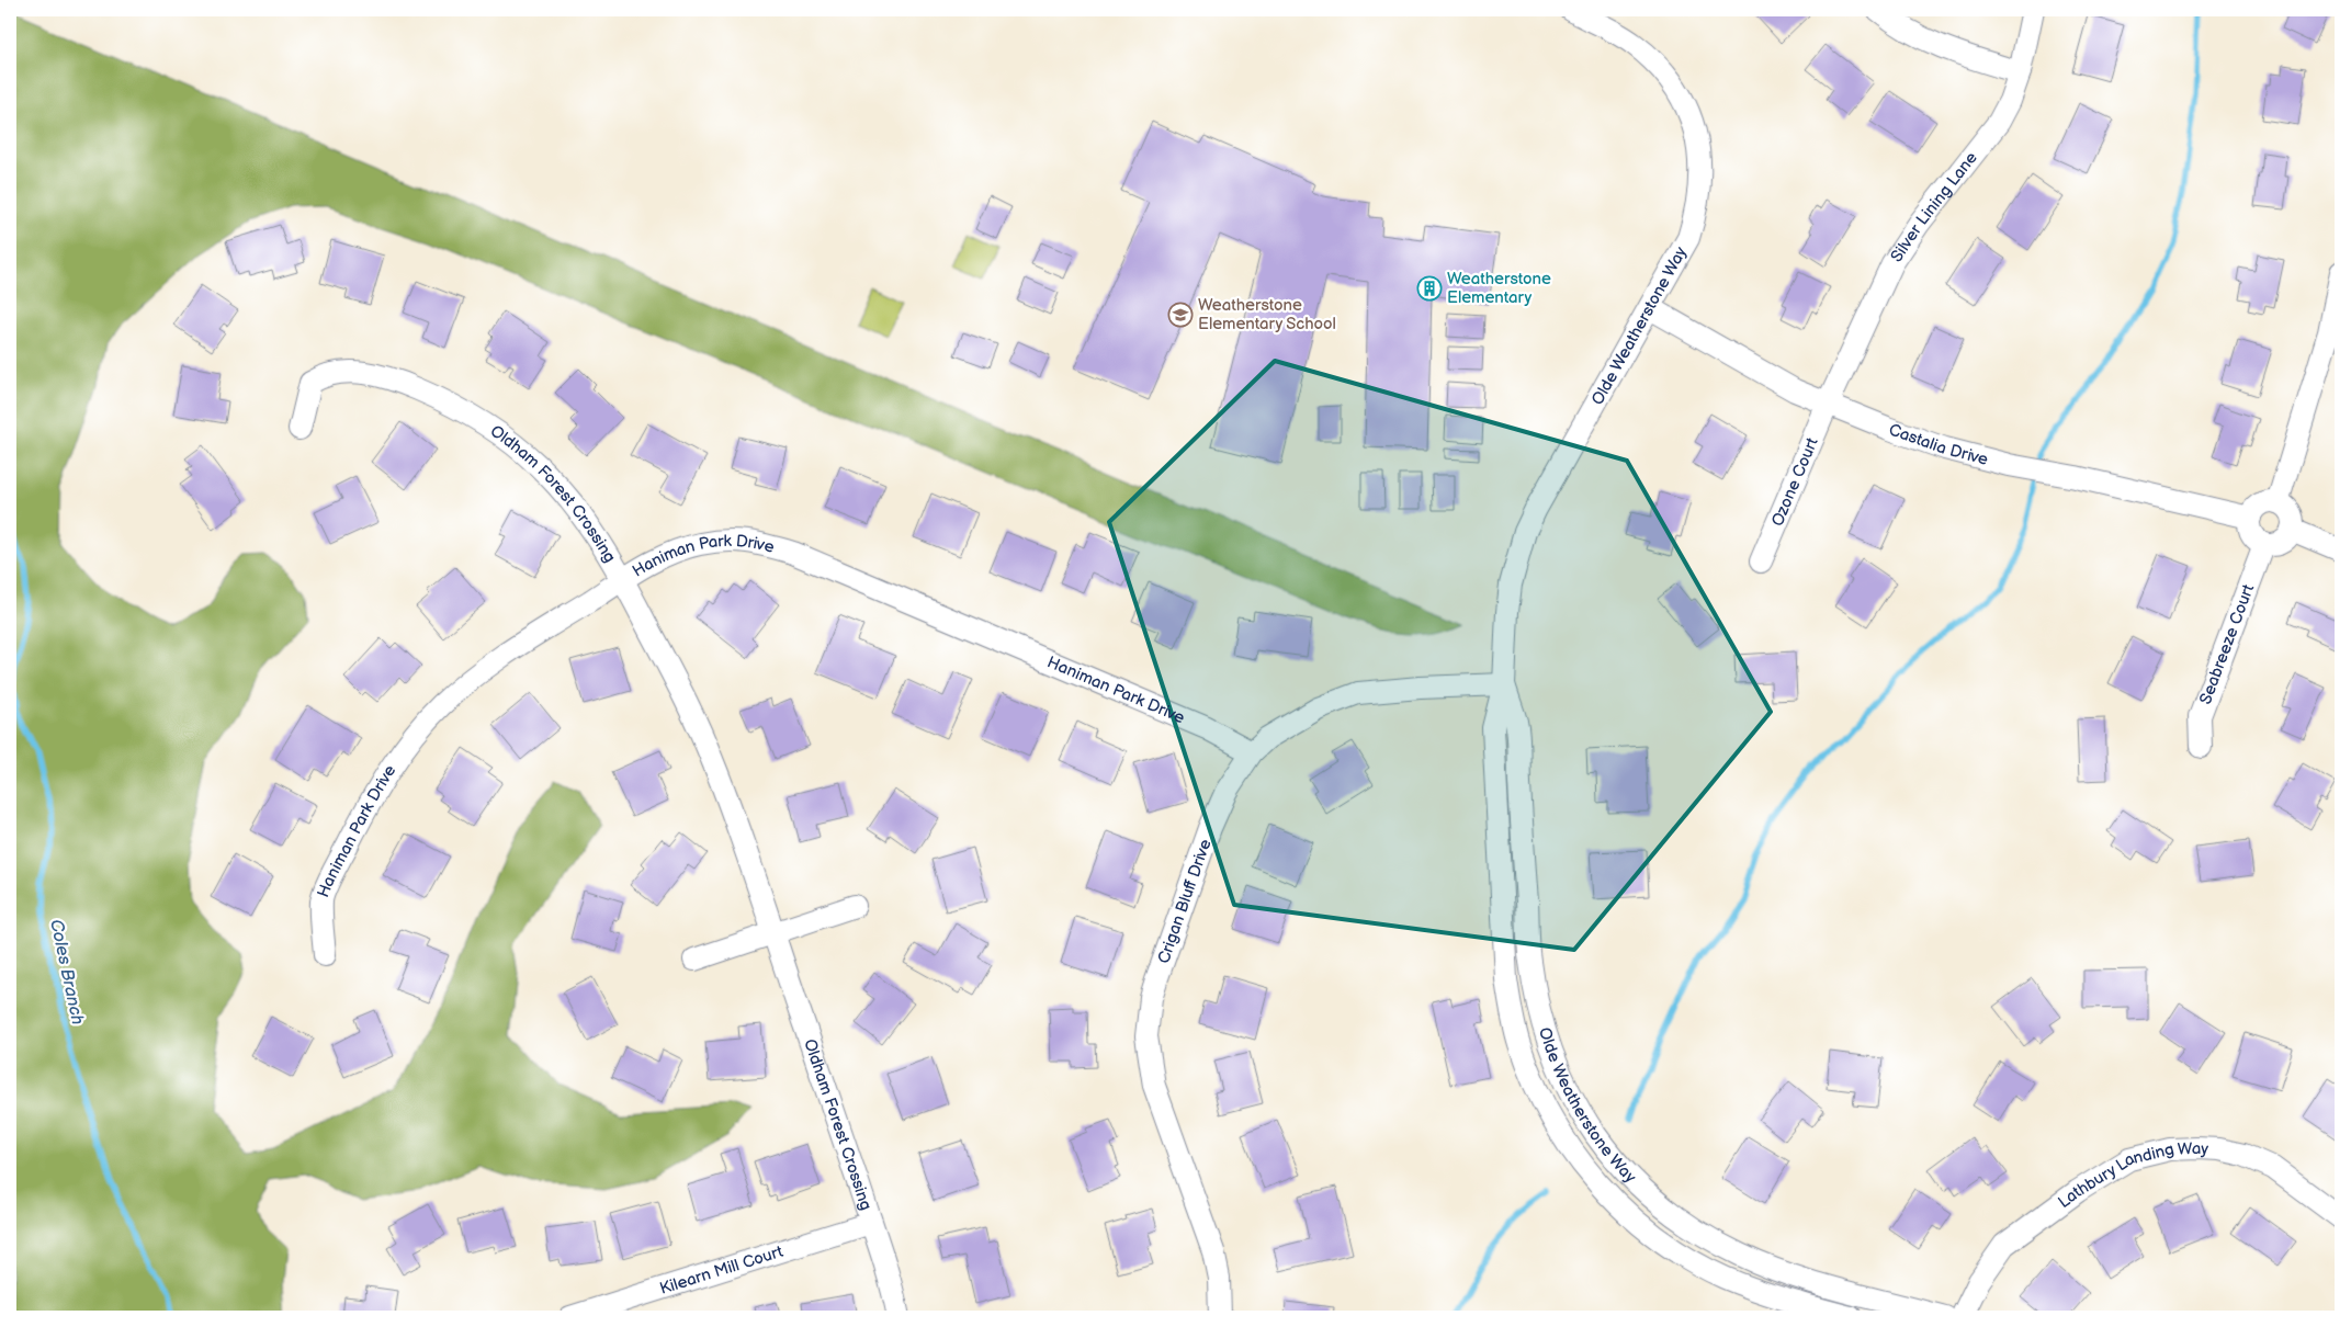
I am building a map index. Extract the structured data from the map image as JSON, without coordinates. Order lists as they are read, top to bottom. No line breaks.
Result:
{"streets":{"street":["Silver Lining Lane","Olde Weatherstone Way","Castalia Drive","Ozone Court","Oldham Forest Crossing","Haniman Park Drive","Seabreeze Court","Crigan Bluff Drive","Lathbury Landing Way","Kilearn Mill Court"]},"crossings":[["Silver Lining Lane","Castalia Drive"],["Silver Lining Lane","Ozone Court"],["Olde Weatherstone Way","Castalia Drive"],["Olde Weatherstone Way","Crigan Bluff Drive"],["Castalia Drive","Ozone Court"],["Castalia Drive","Seabreeze Court"],["Oldham Forest Crossing","Haniman Park Drive"],["Oldham Forest Crossing","Kilearn Mill Court"],["Haniman Park Drive","Crigan Bluff Drive"]],"water":["Coles Branch"],"places":{"building":["Weatherstone Elementary"],"school or university":["Weatherstone Elementary School"]}}
